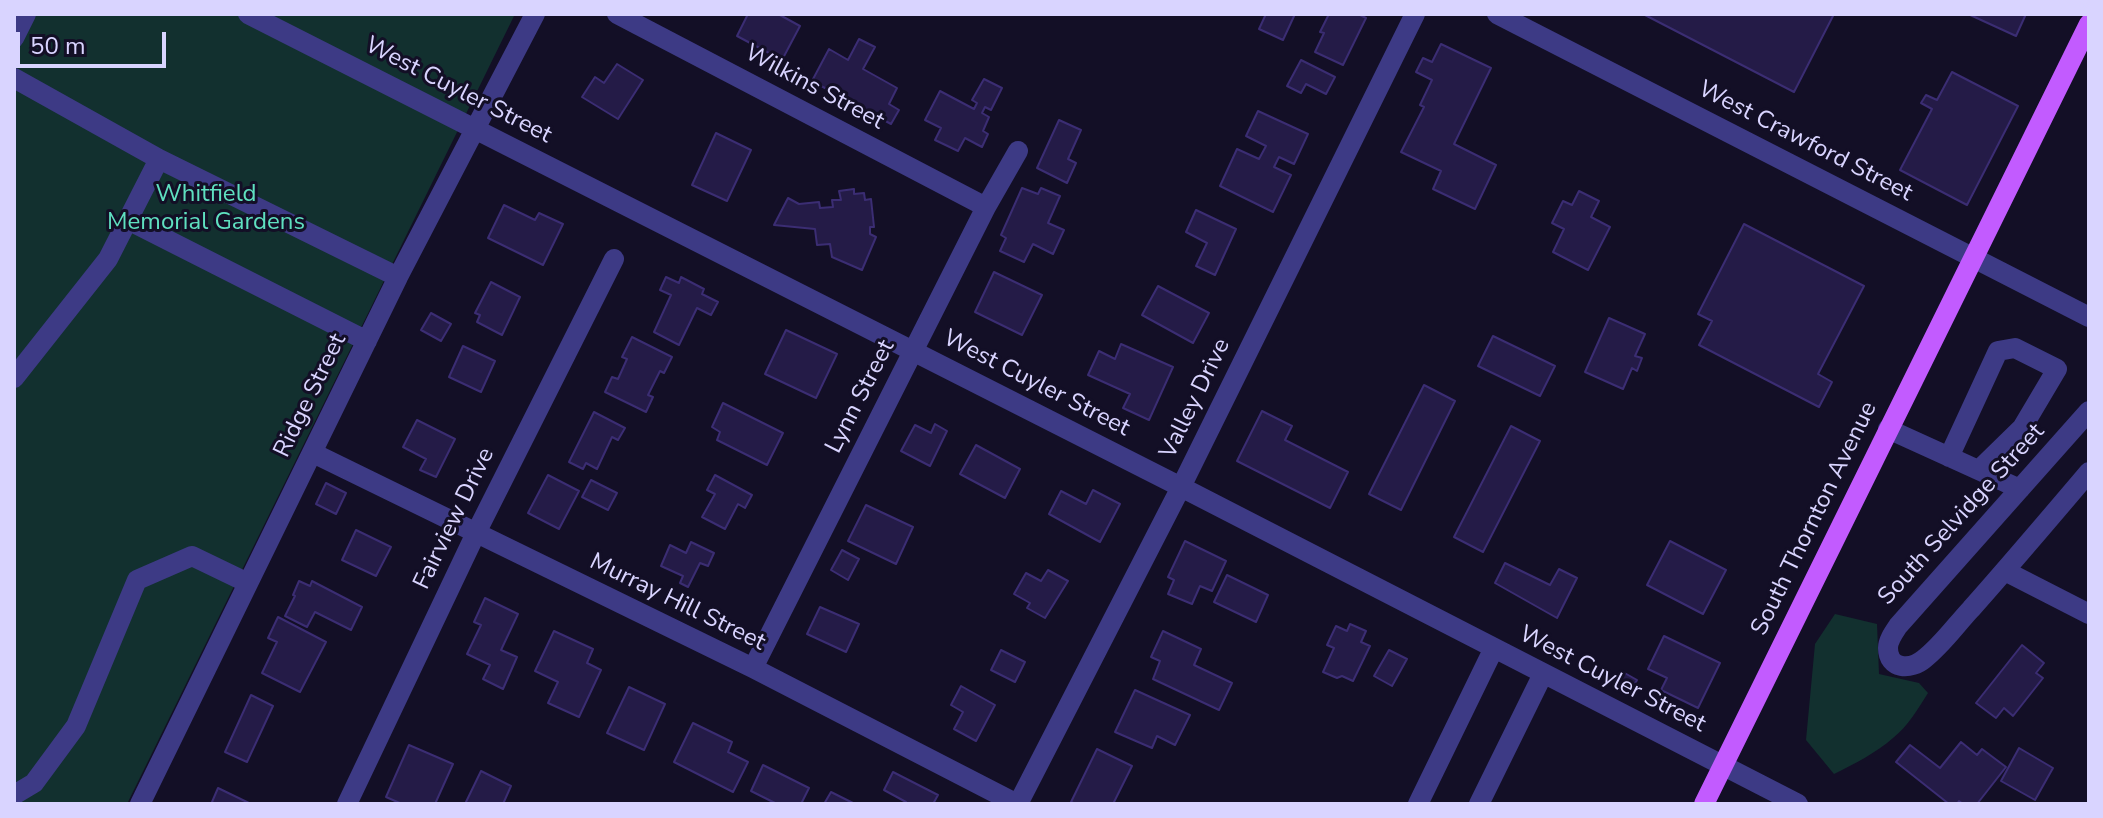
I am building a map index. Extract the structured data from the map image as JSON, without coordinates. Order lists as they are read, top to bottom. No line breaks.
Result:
{"streets":{"main road":["South Thornton Avenue"],"street":["Wilkins Street","West Cuyler Street","West Crawford Street","Ridge Street","Lynn Street","Valley Drive","South Selvidge Street","Fairview Drive","Murray Hill Street"]},"crossings":[["Wilkins Street","Lynn Street"],["West Cuyler Street","Ridge Street"],["West Cuyler Street","Lynn Street"],["West Cuyler Street","Valley Drive"],["West Cuyler Street","South Thornton Avenue"],["West Crawford Street","South Thornton Avenue"],["Ridge Street","Murray Hill Street"],["Lynn Street","Murray Hill Street"],["Valley Drive","Murray Hill Street"],["Fairview Drive","Murray Hill Street"]],"parks":["Whitfield Memorial Gardens"],"scale_bar":"50 m"}
